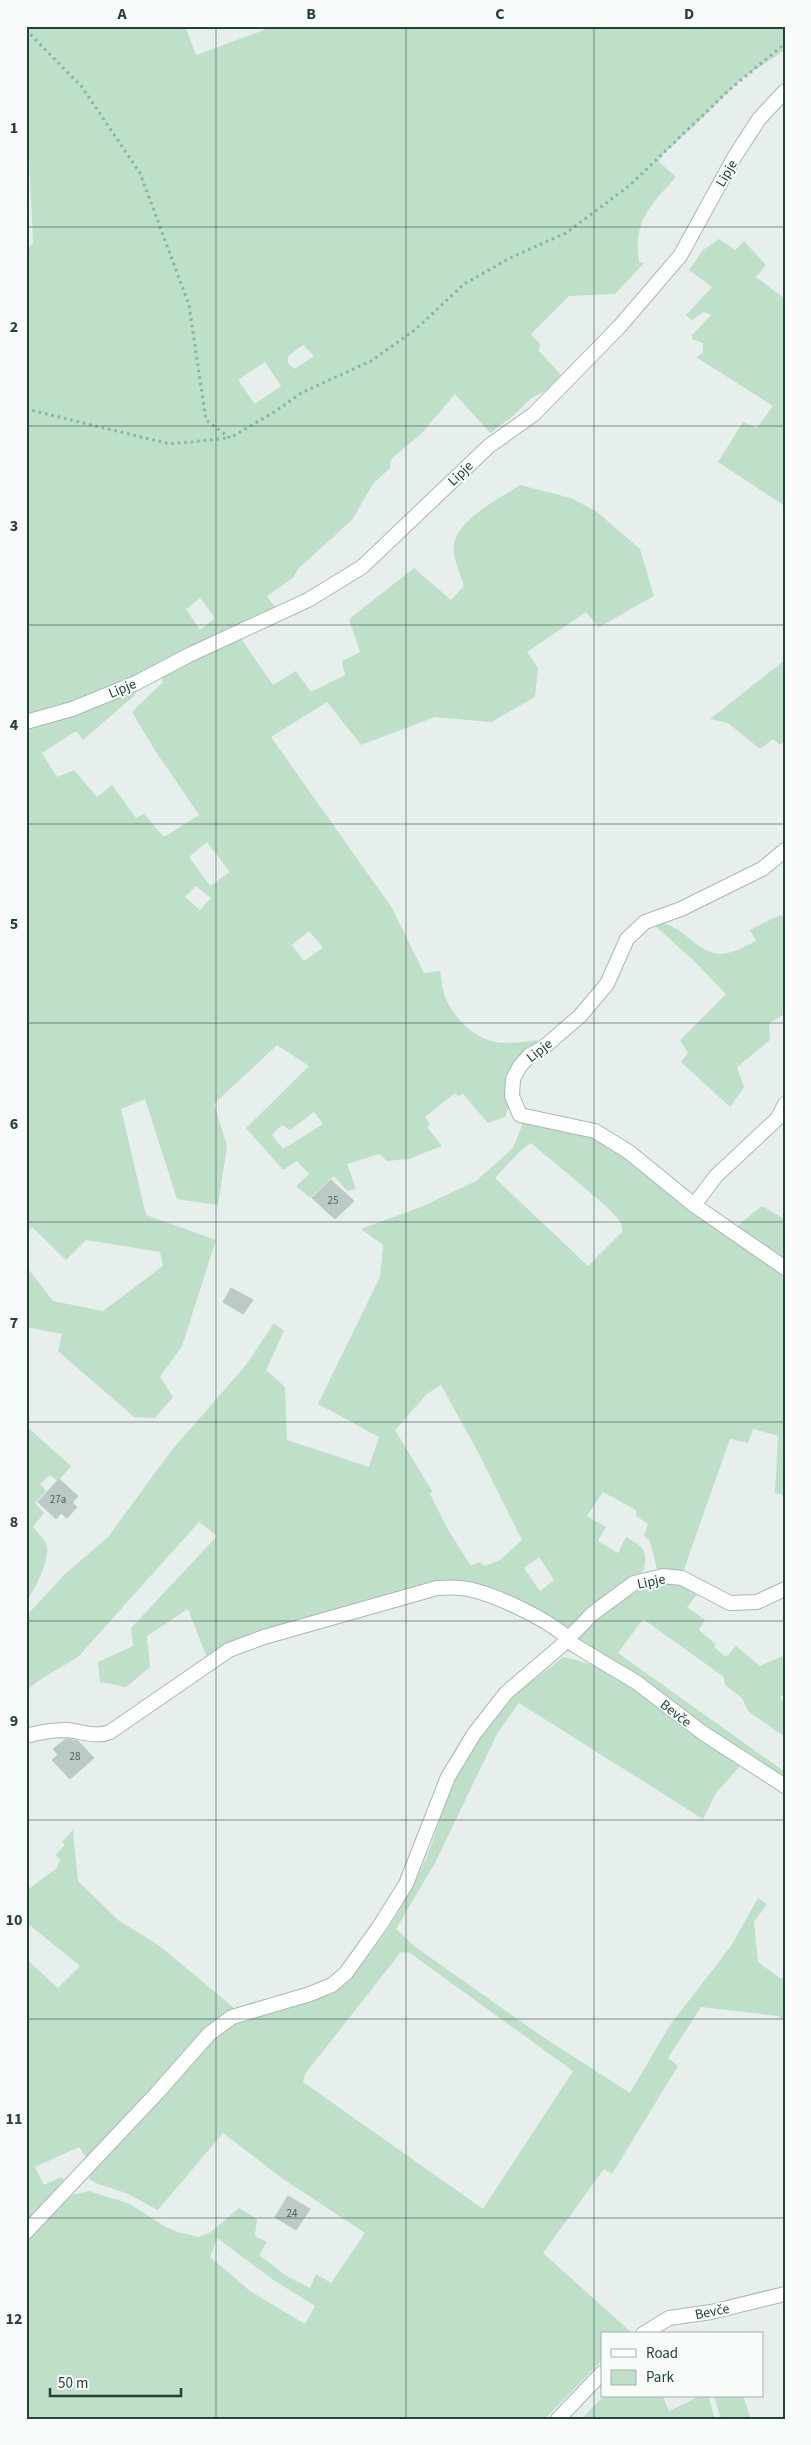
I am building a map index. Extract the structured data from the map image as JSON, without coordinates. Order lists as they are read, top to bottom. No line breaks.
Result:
{"streets":{"street":["Lipje","Bevče"]},"crossings":[["Lipje","Bevče"]],"house_numbers":["25","27a","28","24"],"legend":["Road","Park"],"scale_bar":"50 m","grid":{"columns":["A","B","C","D"],"rows":["1","2","3","4","5","6","7","8","9","10","11","12"]}}
